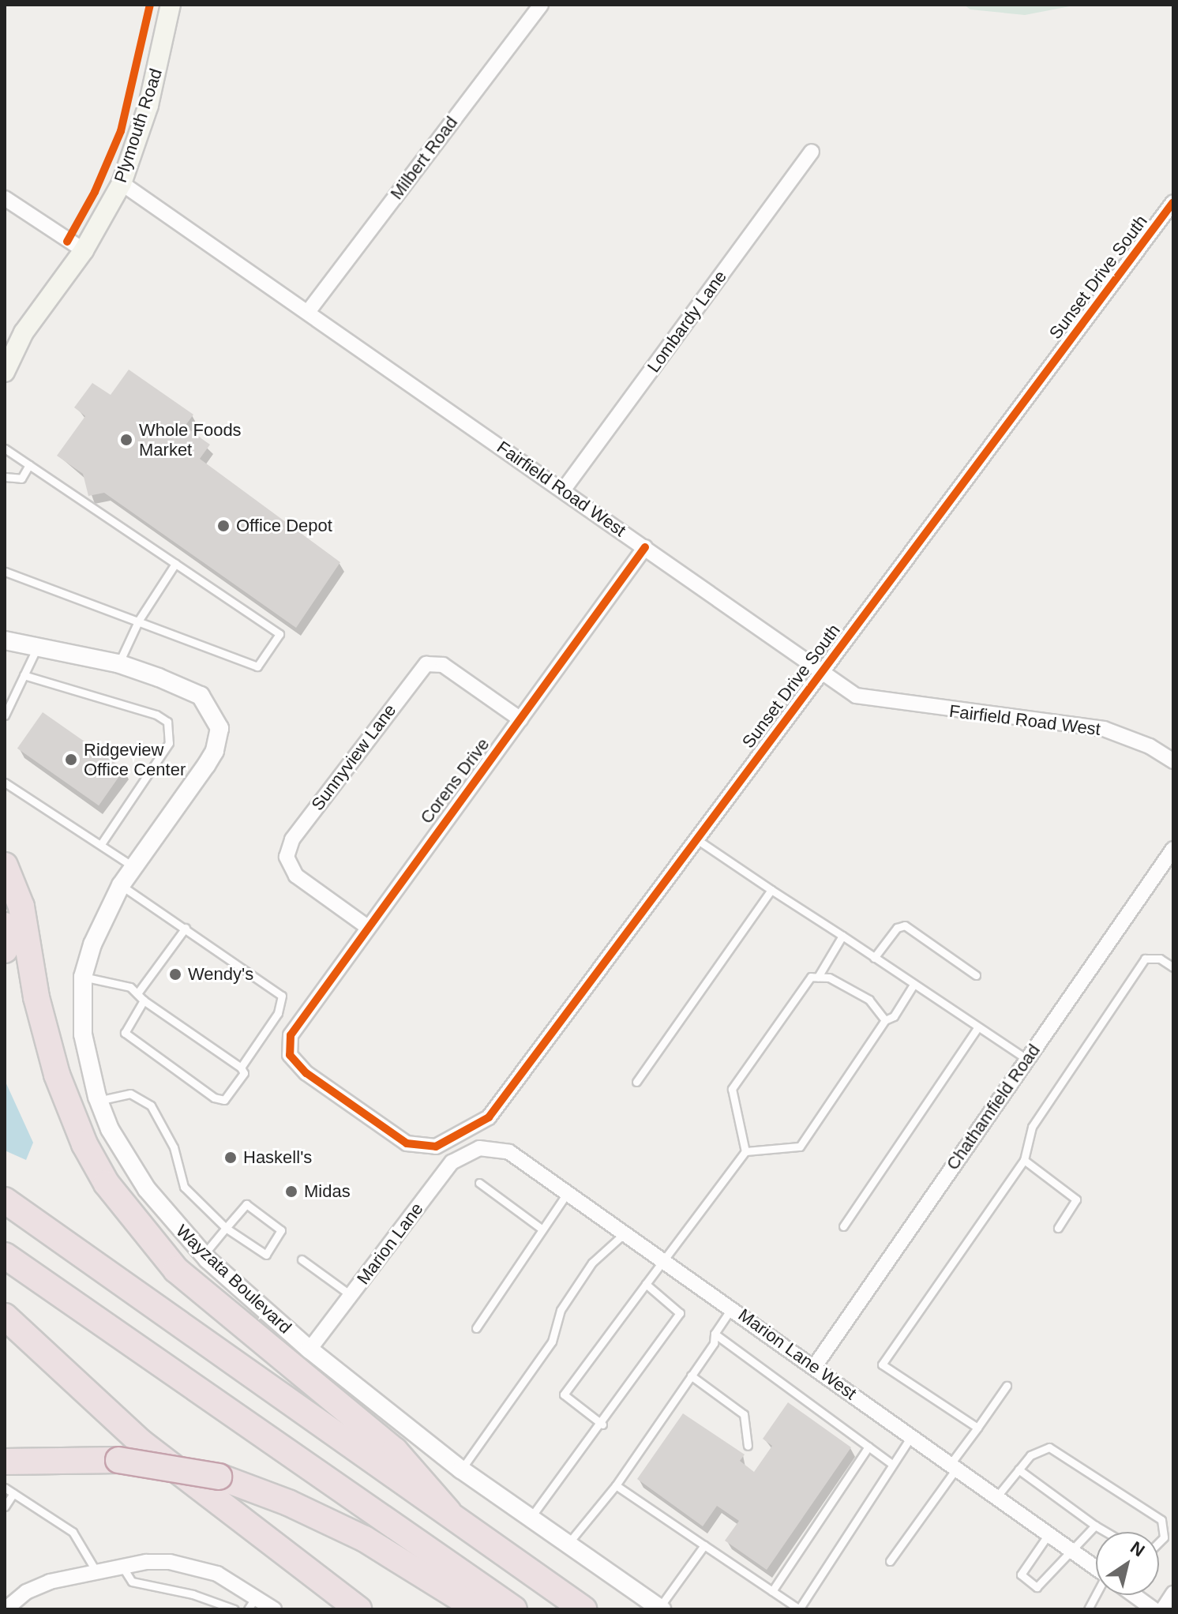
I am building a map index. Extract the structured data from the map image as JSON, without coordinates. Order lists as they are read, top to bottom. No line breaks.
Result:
{"streets":{"main road":["Plymouth Road"],"street":["Milbert Road","Sunset Drive South","Lombardy Lane","Fairfield Road West","Sunnyview Lane","Corens Drive","Chathamfield Road","Marion Lane","Wayzata Boulevard","Marion Lane West"]},"crossings":[["Plymouth Road","Fairfield Road West"],["Milbert Road","Fairfield Road West"],["Sunset Drive South","Fairfield Road West"],["Sunset Drive South","Corens Drive"],["Lombardy Lane","Fairfield Road West"],["Fairfield Road West","Corens Drive"],["Sunnyview Lane","Corens Drive"],["Chathamfield Road","Marion Lane West"],["Marion Lane","Wayzata Boulevard"],["Marion Lane","Marion Lane West"]],"places":["Whole Foods Market","Office Depot","Ridgeview Office Center","Wendy's","Haskell's","Midas"],"north":"top right"}
